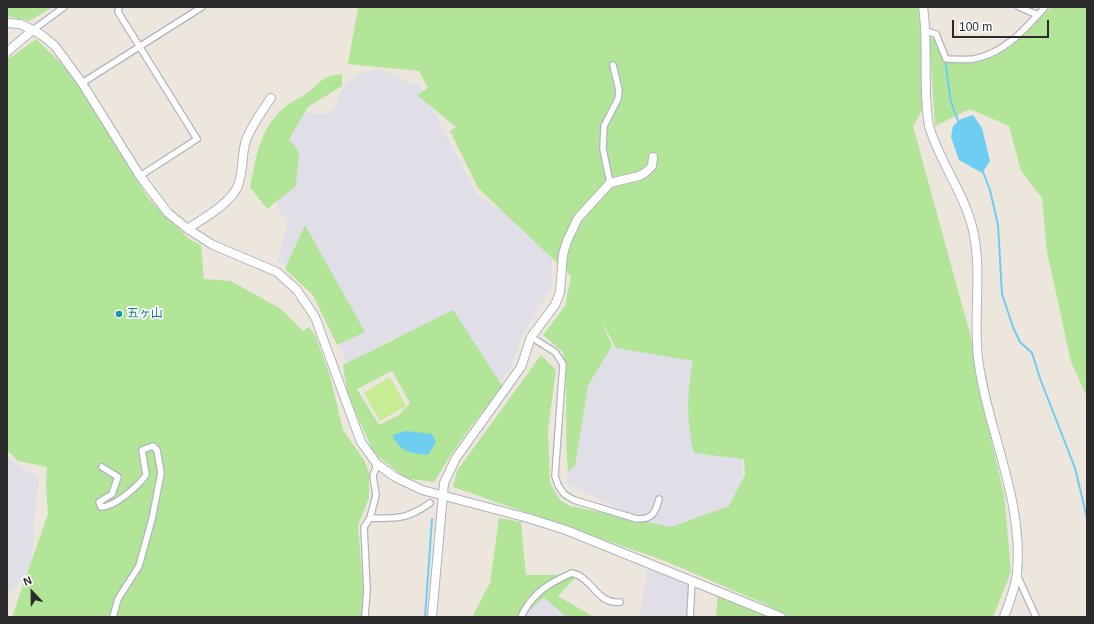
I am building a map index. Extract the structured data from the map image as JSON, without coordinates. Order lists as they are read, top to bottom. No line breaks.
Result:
{"places":["五ヶ山"],"scale_bar":"100 m","north":"top"}
